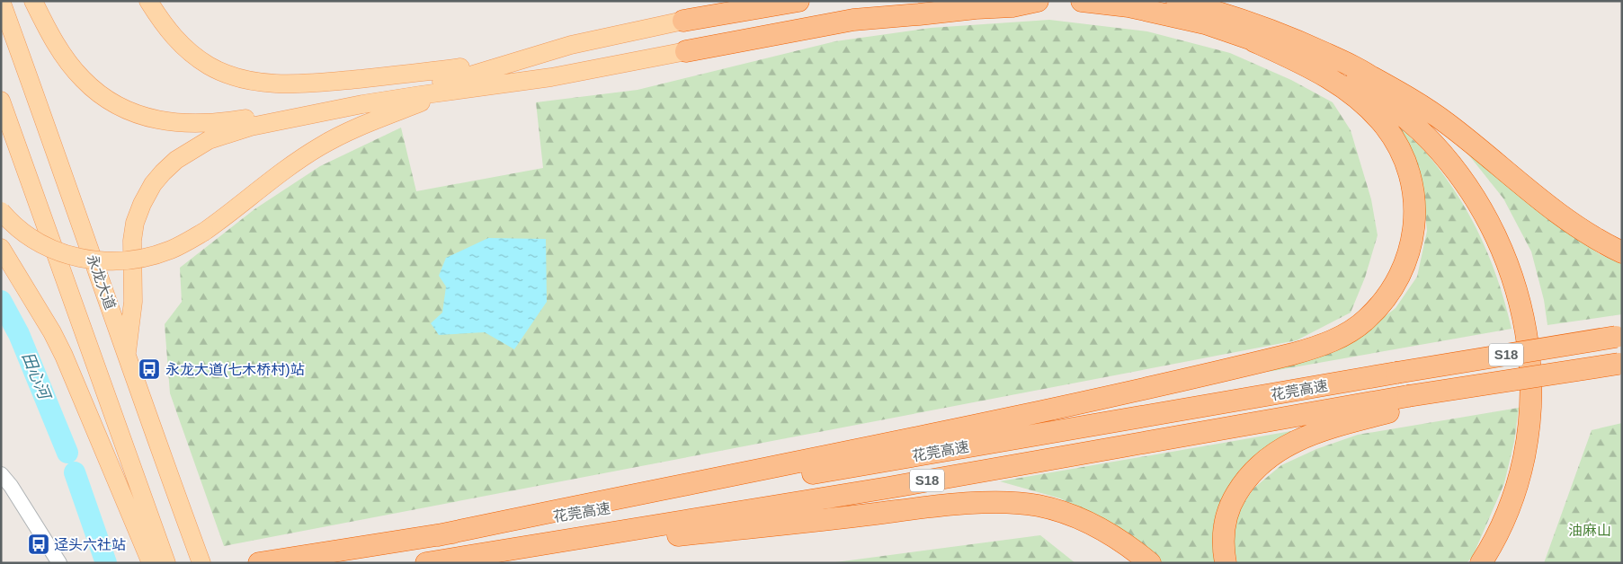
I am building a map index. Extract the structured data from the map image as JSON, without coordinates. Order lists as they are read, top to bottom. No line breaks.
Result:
{"streets":{"highway":["S18","花莞高速"],"main road":["永龙大道"]},"water":["田心河"],"parks":["油麻山"],"places":{"bus stop":["永龙大道(七木桥村)站","迳头六社站"]}}
